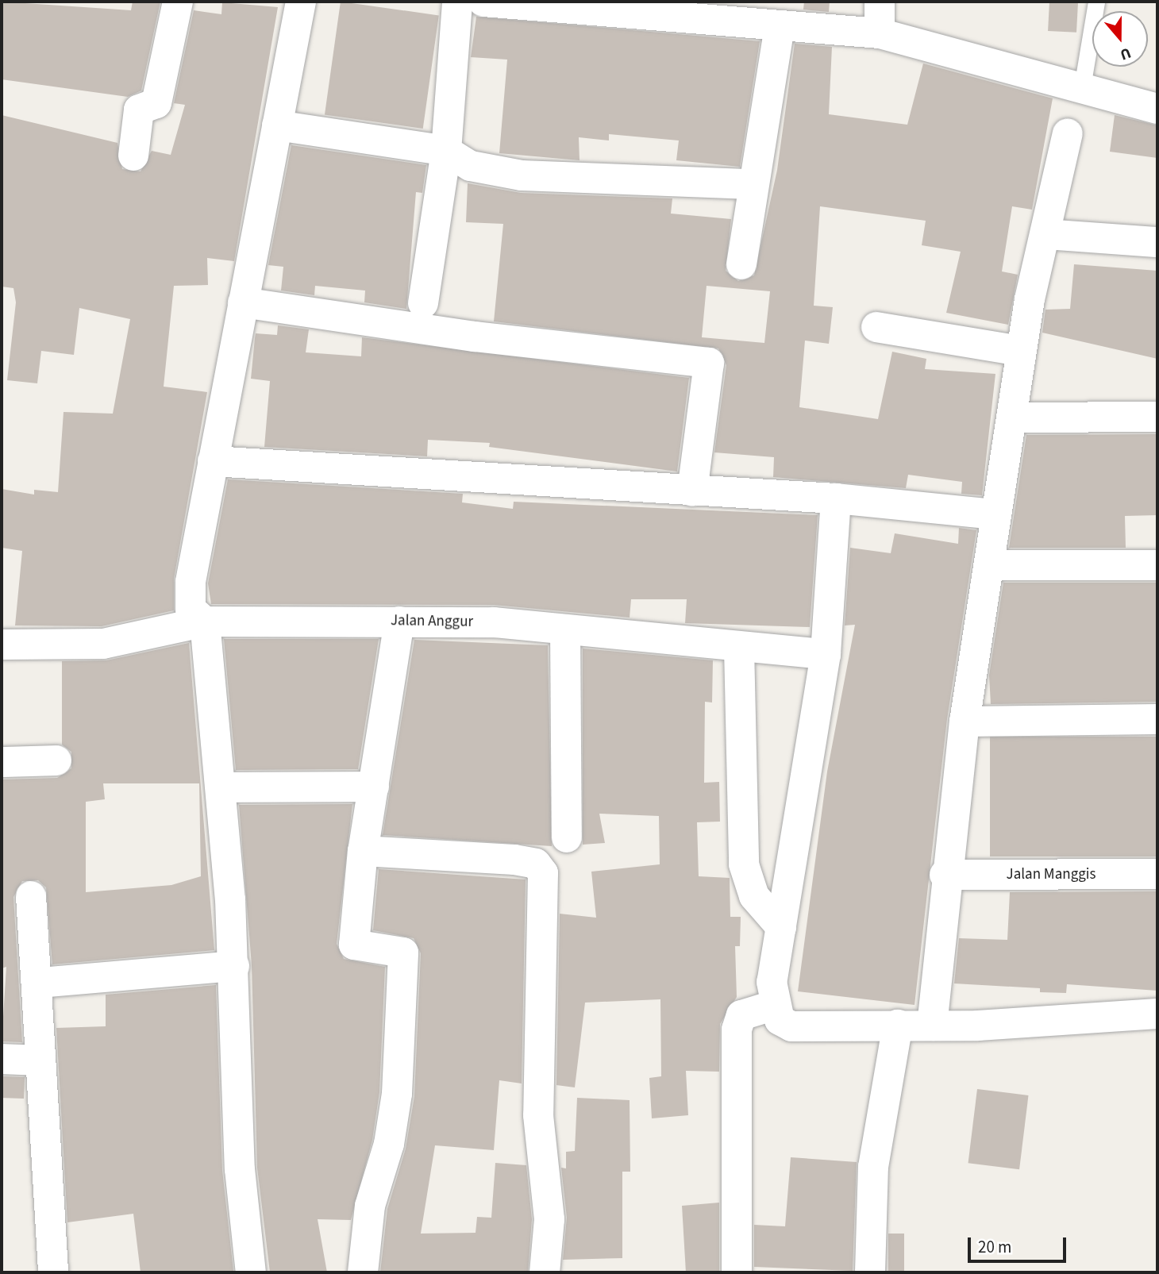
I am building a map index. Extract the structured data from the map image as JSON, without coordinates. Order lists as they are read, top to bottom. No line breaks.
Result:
{"streets":{"street":["Jalan Anggur","Jalan Manggis"]},"scale_bar":"20 m","north":"bottom"}
